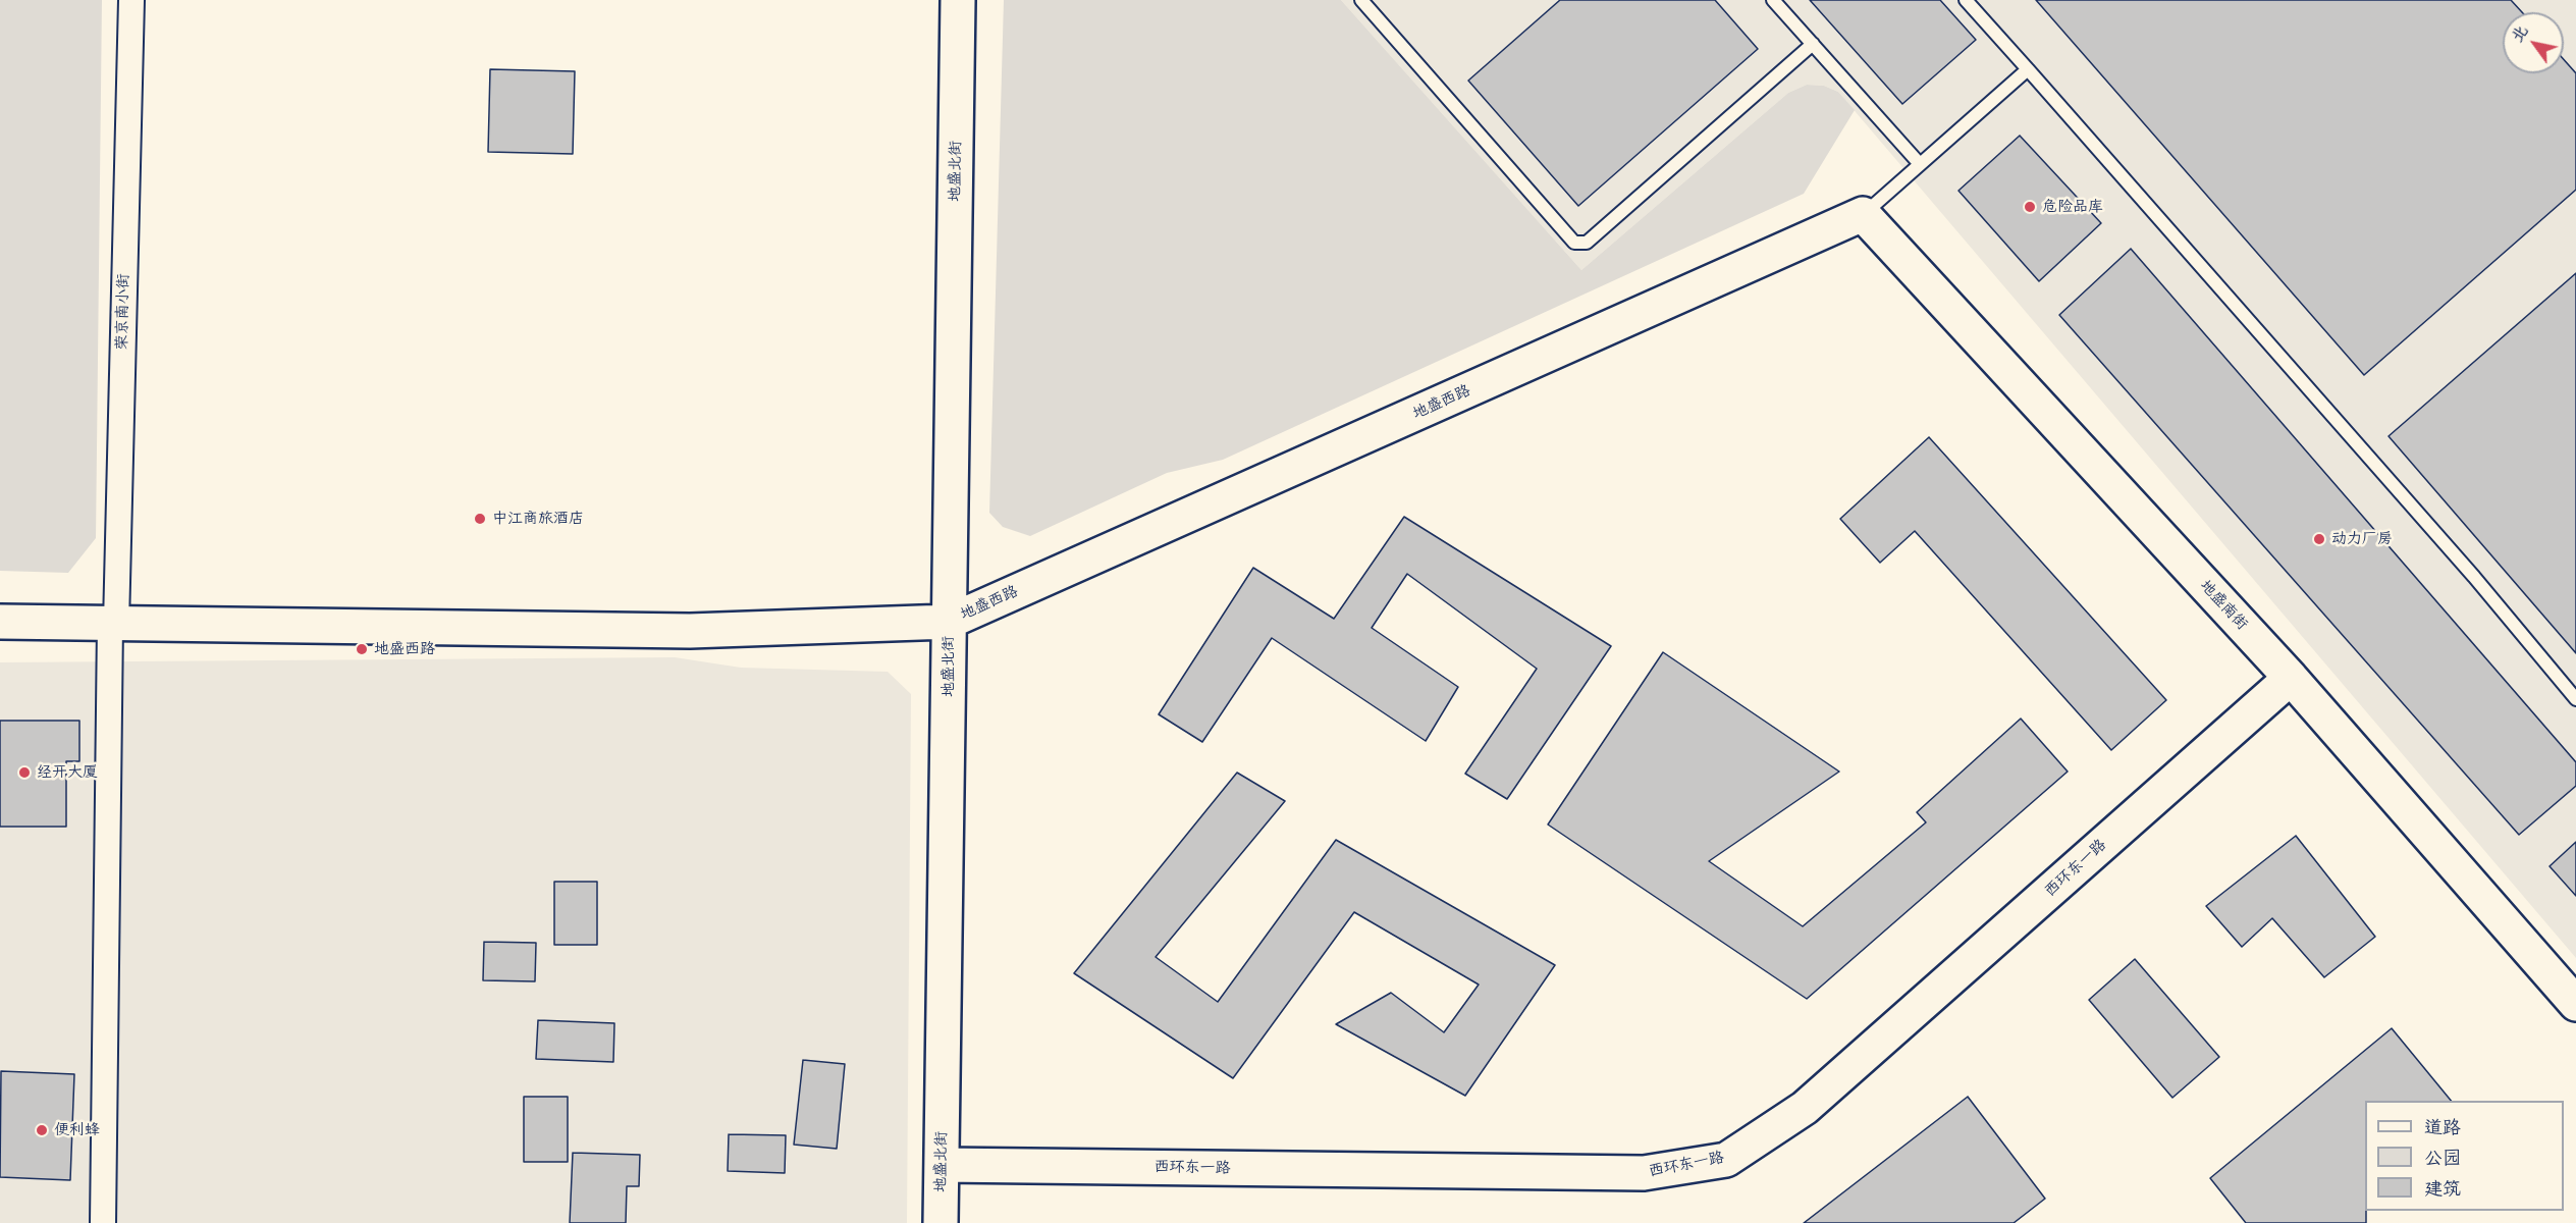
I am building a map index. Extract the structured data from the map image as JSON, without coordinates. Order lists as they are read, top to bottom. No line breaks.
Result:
{"streets":{"street":["地盛北街","荣京南小街","地盛西路","地盛南街","西环东一路"]},"crossings":[["地盛北街","地盛西路"],["地盛北街","西环东一路"],["荣京南小街","地盛西路"],["地盛西路","地盛南街"],["地盛南街","西环东一路"]],"places":["危险品库","中江商旅酒店","动力厂房","地盛西路","经开大厦","便利蜂"],"legend":["道路","公园","建筑"],"north":"top left"}
